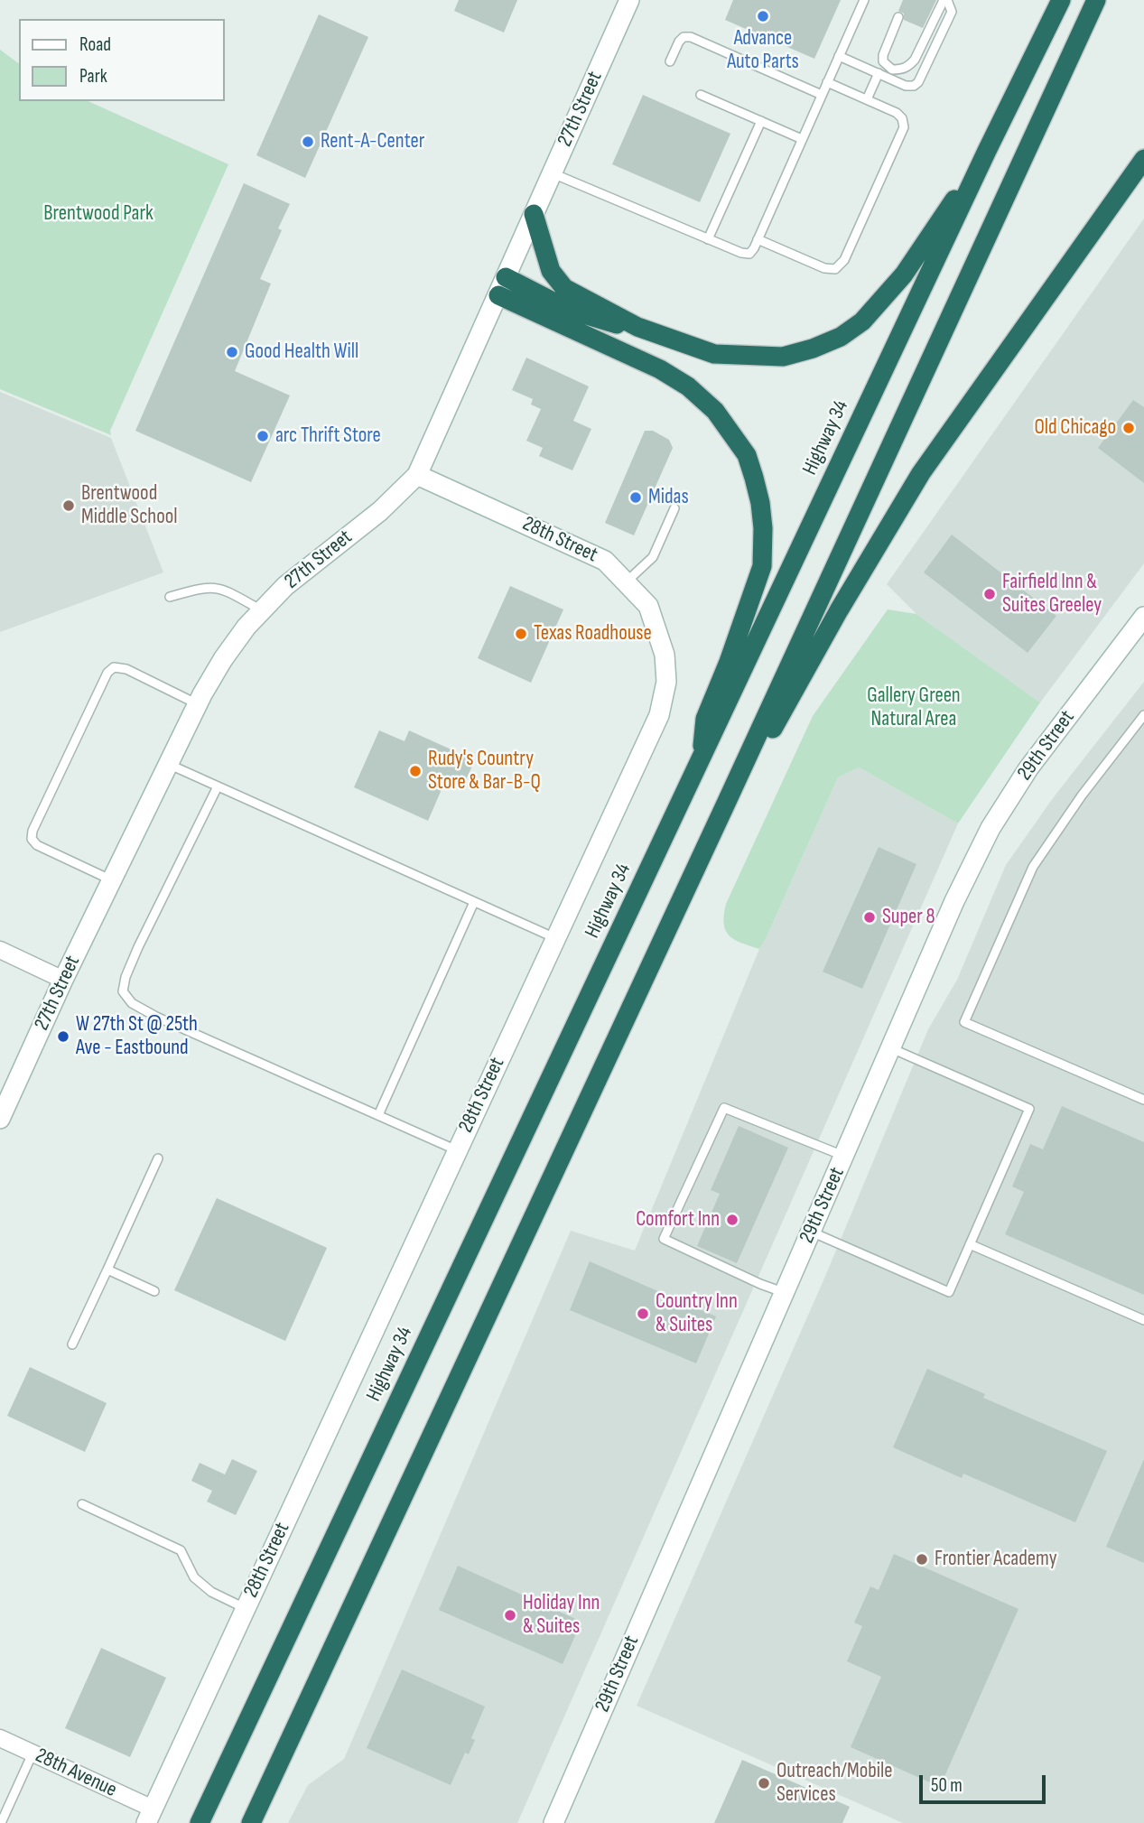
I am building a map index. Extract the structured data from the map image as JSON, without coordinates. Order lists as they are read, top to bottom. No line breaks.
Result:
{"streets":{"highway":["Highway 34"],"street":["27th Street","28th Street","29th Street","28th Avenue"]},"crossings":[["27th Street","28th Street"],["28th Street","28th Avenue"]],"parks":["Brentwood Park","Gallery Green Natural Area"],"places":["Advance Auto Parts","Rent-A-Center","Good Health Will","Old Chicago","arc Thrift Store","Midas","Brentwood Middle School","Fairfield Inn & Suites Greeley","Texas Roadhouse","Rudy's Country Store & Bar-B-Q","Super 8","W 27th St @ 25th Ave - Eastbound","Comfort Inn","Country Inn & Suites","Frontier Academy","Holiday Inn & Suites","Outreach/Mobile Services"],"legend":["Road","Park"],"scale_bar":"50 m"}
